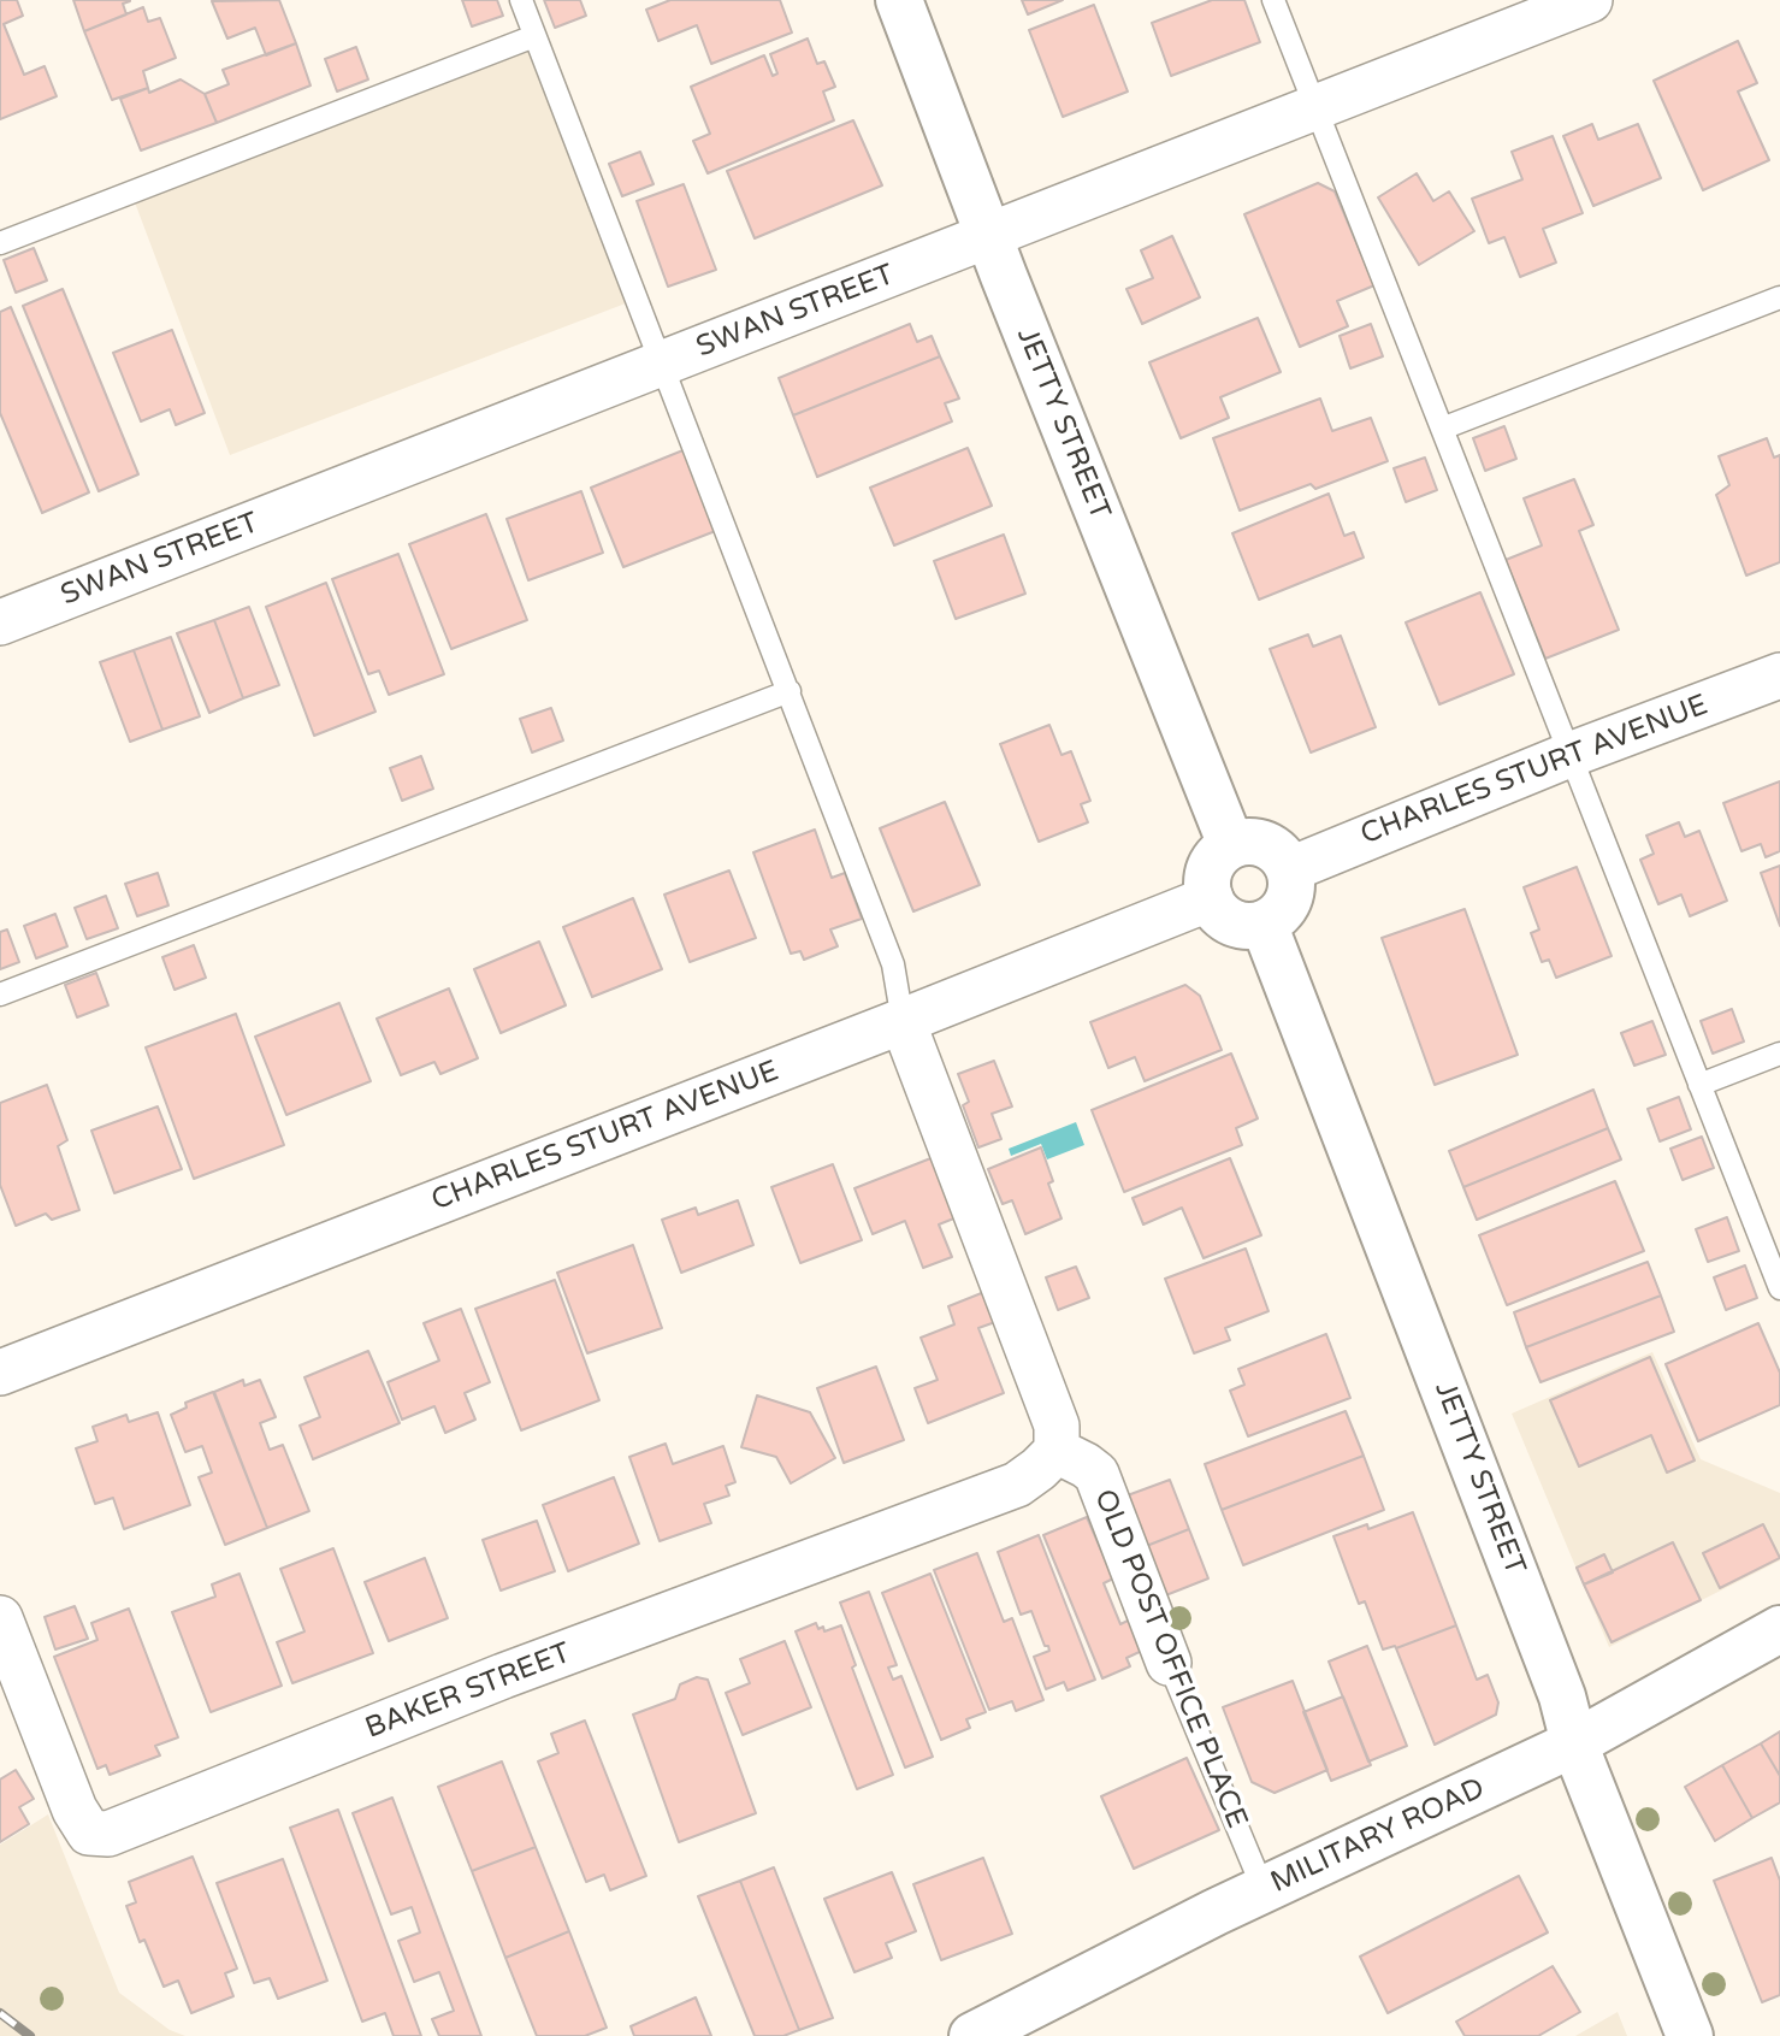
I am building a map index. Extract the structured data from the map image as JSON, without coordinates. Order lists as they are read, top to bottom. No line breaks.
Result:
{"streets":{"street":["SWAN STREET","JETTY STREET","CHARLES STURT AVENUE","OLD POST OFFICE PLACE","BAKER STREET","MILITARY ROAD"]},"crossings":[["SWAN STREET","JETTY STREET"],["JETTY STREET","CHARLES STURT AVENUE"],["JETTY STREET","MILITARY ROAD"],["OLD POST OFFICE PLACE","BAKER STREET"],["OLD POST OFFICE PLACE","MILITARY ROAD"]]}
